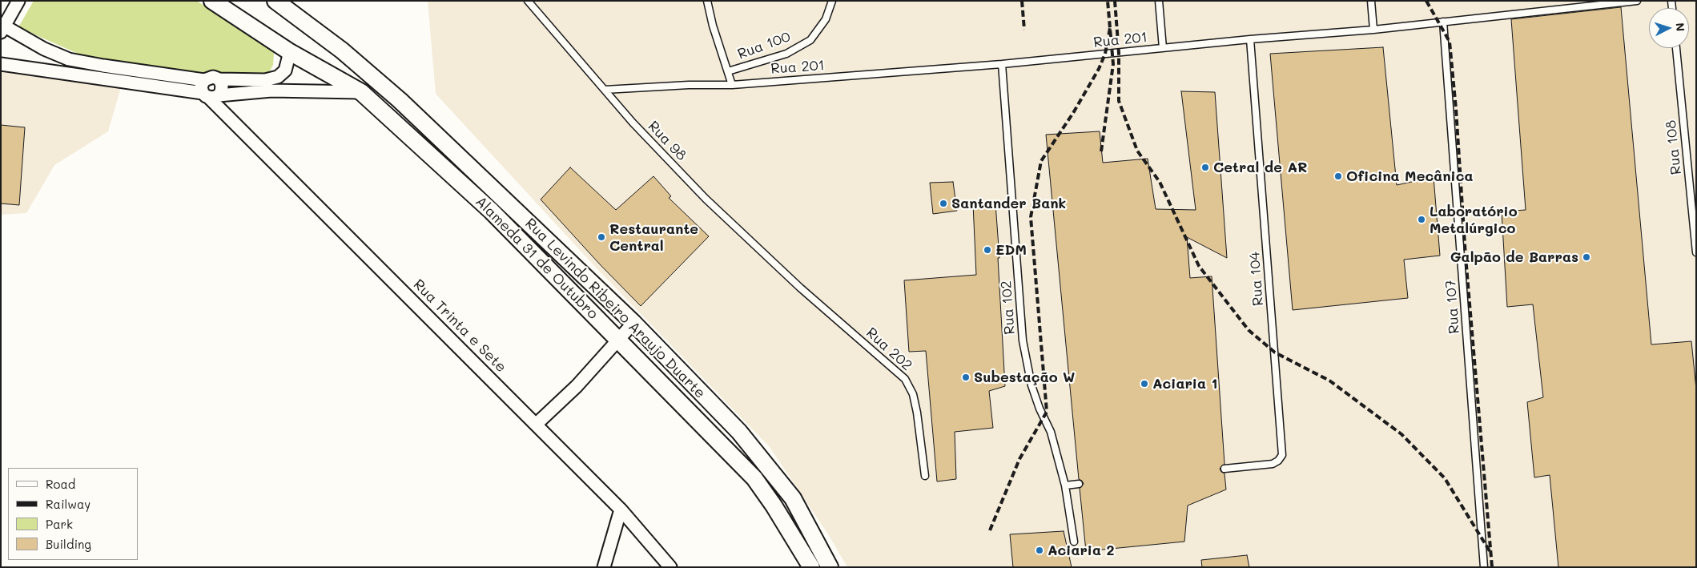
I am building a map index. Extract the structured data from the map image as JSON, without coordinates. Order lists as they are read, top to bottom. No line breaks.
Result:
{"streets":{"main road":["Alameda 31 de Outubro","Rua Levindo Ribeiro Araujo Duarte"],"street":["Rua Trinta e Sete"],"lane":["Rua 201","Rua 100","Rua 98","Rua 108","Rua 104","Rua 107","Rua 102","Rua 202"]},"crossings":[["Rua 201","Rua 98"],["Rua 201","Rua 104"],["Rua 201","Rua 107"],["Rua 201","Rua 102"],["Rua 98","Rua 202"]],"places":["Cetral de AR","Oficina Mecânica","Santander Bank","Laboratório Metalúrgico","Restaurante Central","EDM","Galpão de Barras","Subestação W","Aciaria 1","Aciaria 2"],"legend":["Road","Railway","Park","Building"],"north":"right"}
